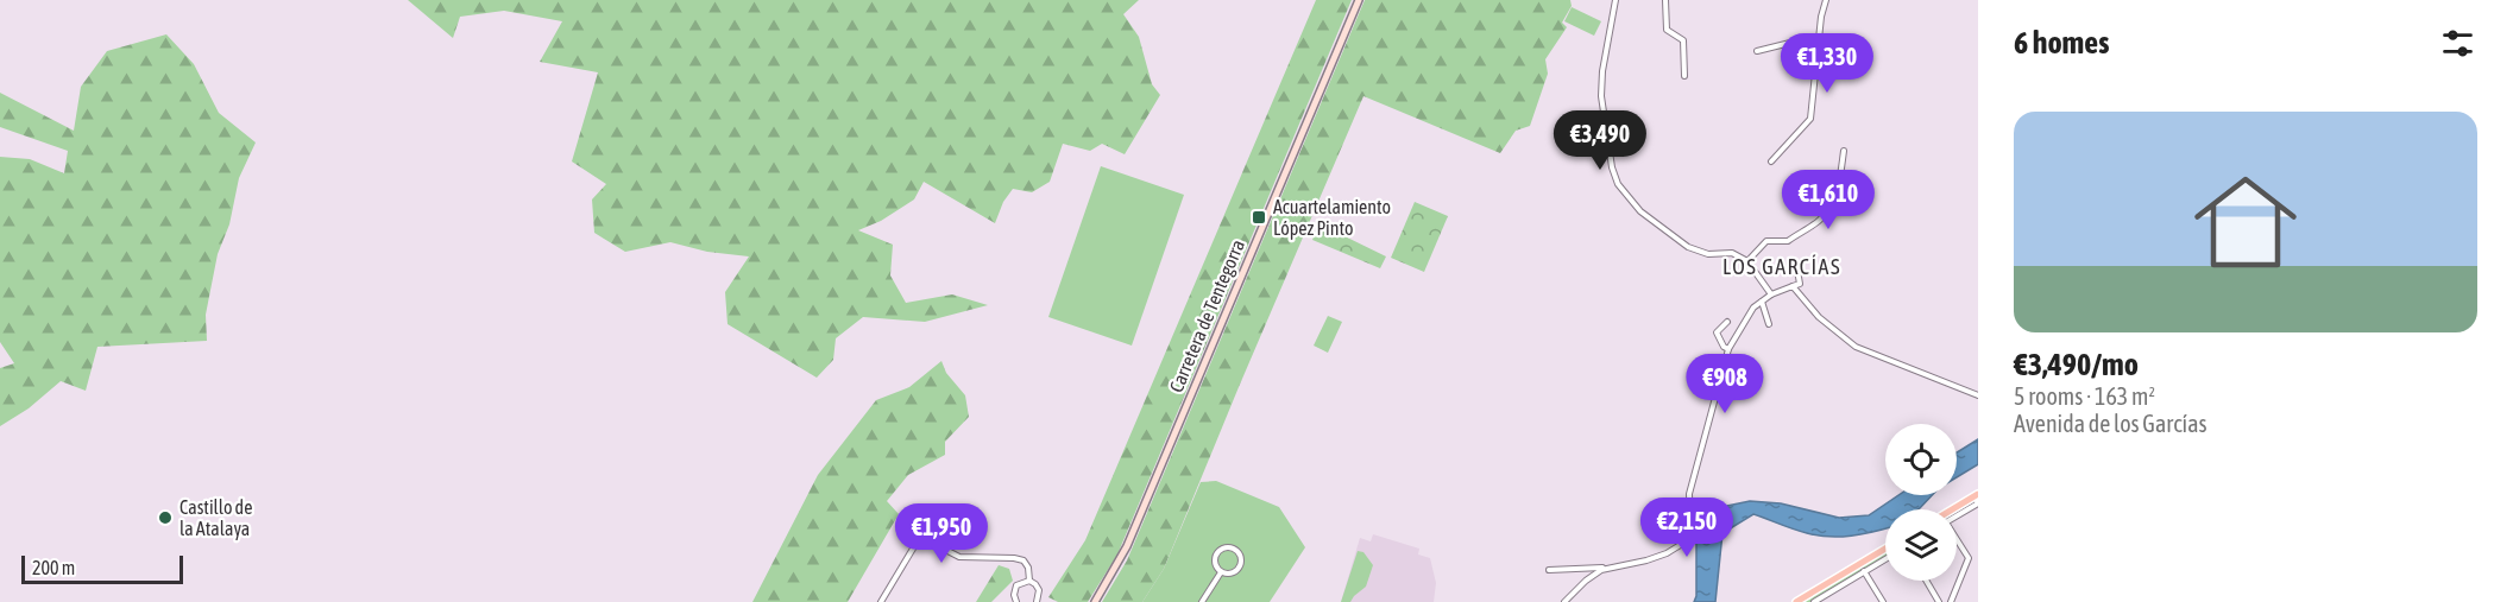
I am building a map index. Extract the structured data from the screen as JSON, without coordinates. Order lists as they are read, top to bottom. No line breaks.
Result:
{"streets":{"main road":["Carretera de Tentegorra"]},"districts":["LOS GARCÍAS"],"places":{"transit":["Acuartelamiento López Pinto"],"other":["Castillo de la Atalaya"]},"scale_bar":"200 m","page":{"heading":"6 homes","price":["€1,330","€3,490","€1,610","€908","€2,150","€1,950"],"list":[{"name":"€3,490/mo","note":"5 rooms · 163 m² · Avenida de los Garcías"}],"scale":"200 m"}}
